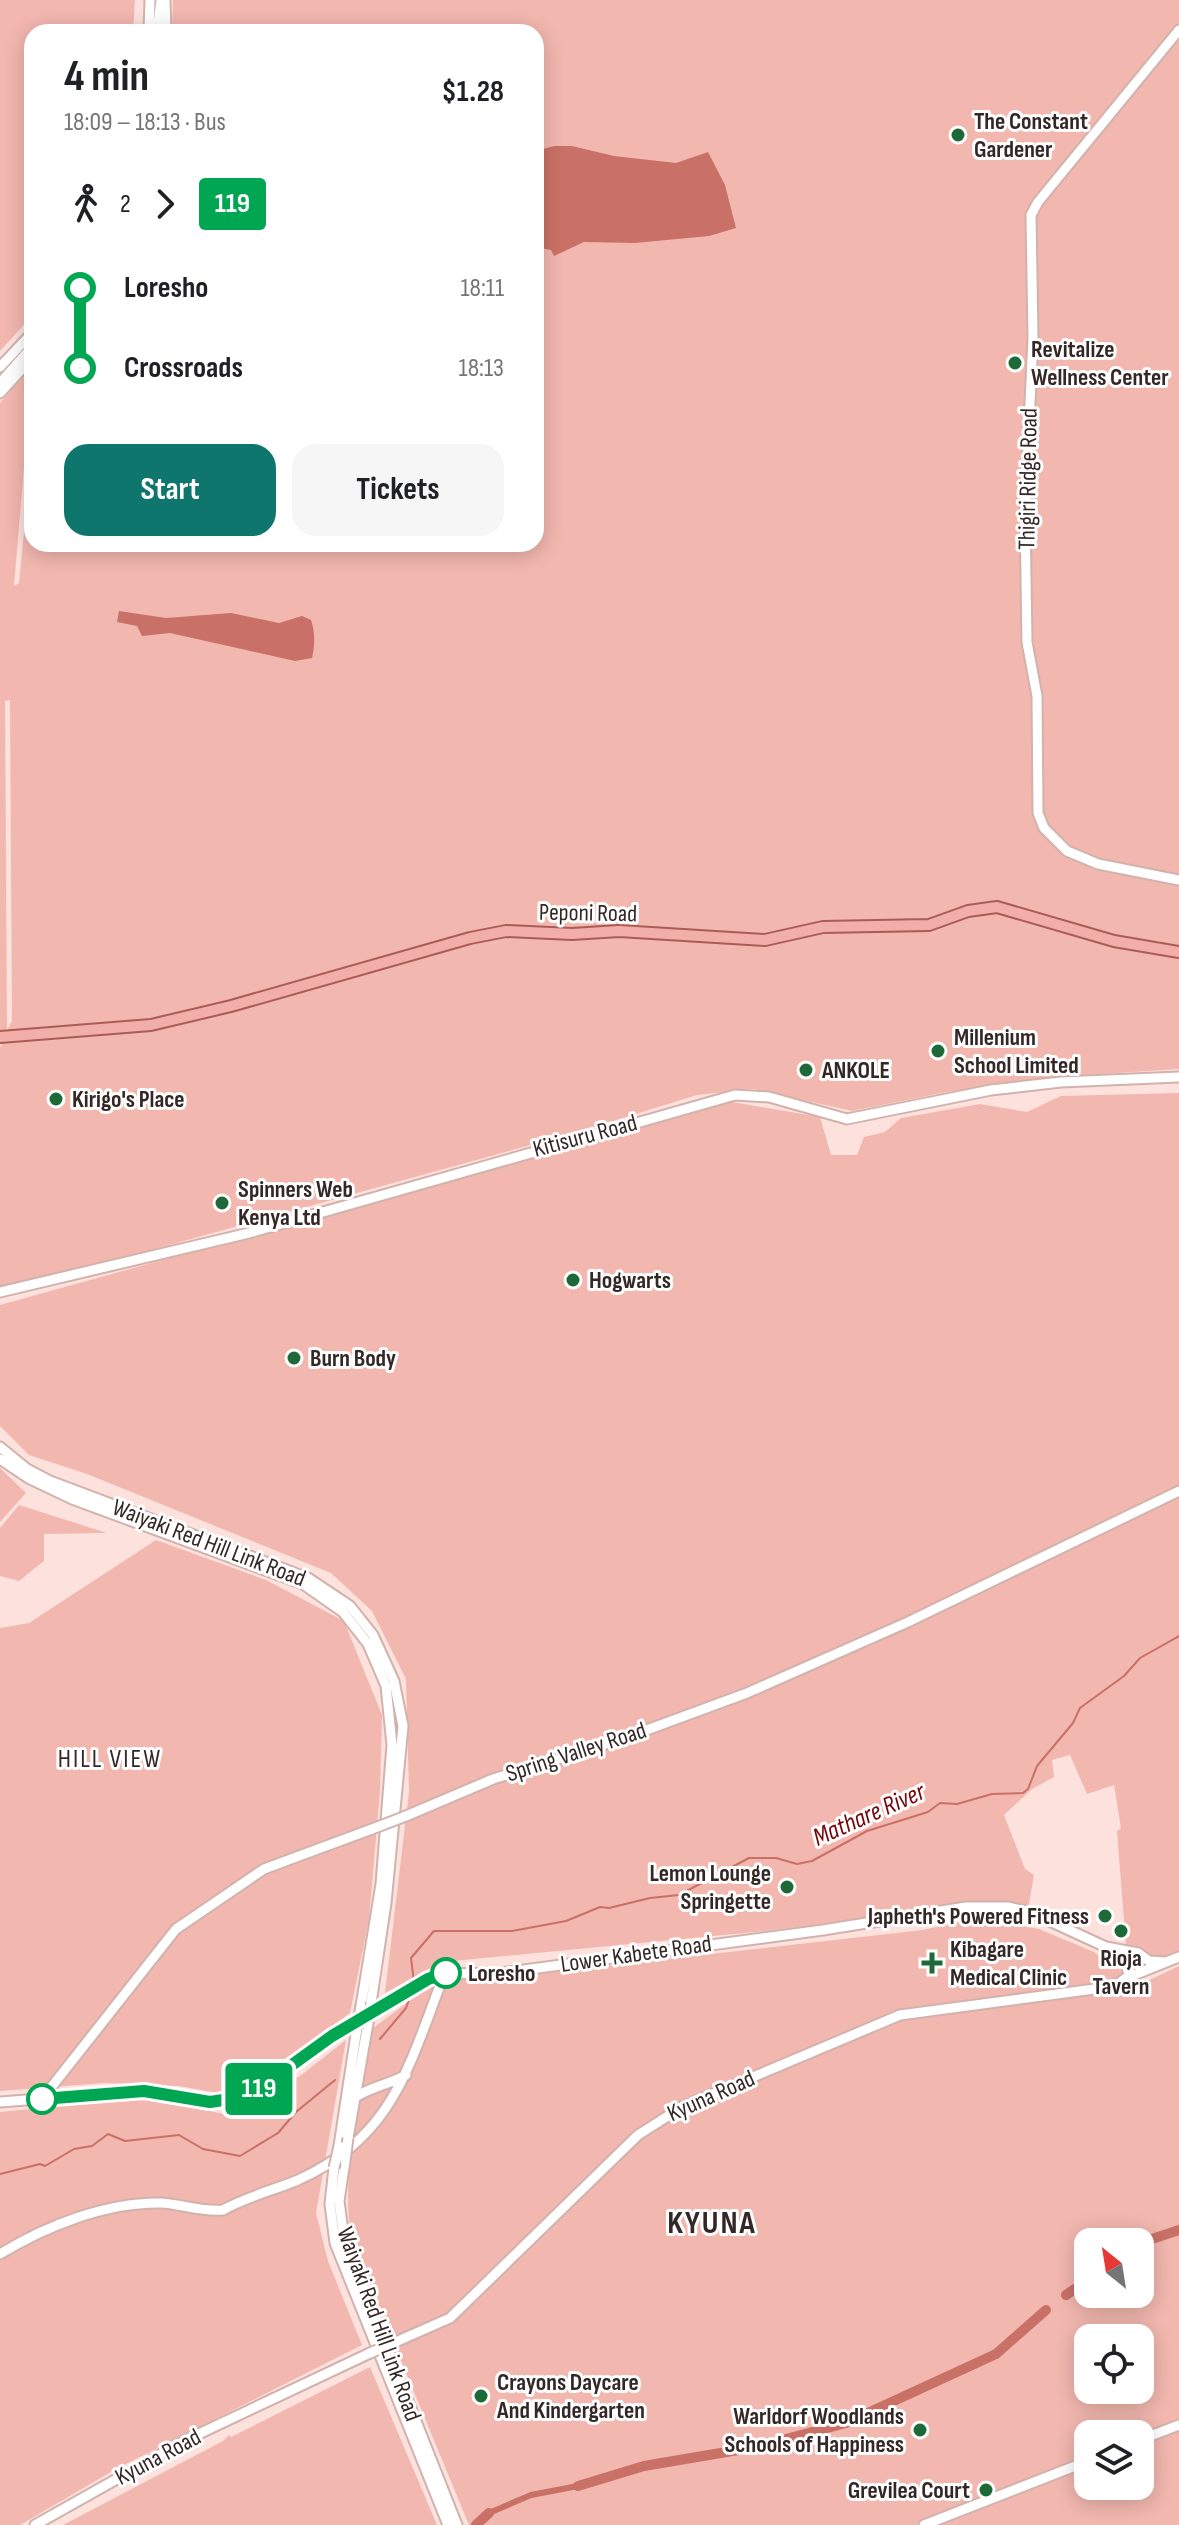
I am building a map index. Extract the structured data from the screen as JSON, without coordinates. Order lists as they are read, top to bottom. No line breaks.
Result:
{"streets":{"main road":["Thigiri Ridge Road","Peponi Road","Kitisuru Road","Waiyaki Red Hill Link Road","Spring Valley Road","Lower Kabete Road","Kyuna Road"]},"crossings":[["Spring Valley Road","Lower Kabete Road"],["Lower Kabete Road","Kyuna Road"]],"districts":["HILL VIEW","KYUNA"],"water":["Mathare River"],"places":{"other":["The Constant Gardener","Revitalize Wellness Center","Millenium School Limited","ANKOLE","Kirigo's Place","Spinners Web Kenya Ltd","Hogwarts","Burn Body","Lemon Lounge Springette","Japheth's Powered Fitness","Rioja Tavern","Loresho","Crayons Daycare And Kindergarten","Warldorf Woodlands Schools of Happiness","Grevilea Court"],"health":["Kibagare Medical Clinic"]},"lines":["bus line 119"],"north":"top left","page":{"on_map":"119","heading":["4 min","18:09 – 18:13 · Bus","$1.28"],"legs":["2","119"],"list":[{"name":"Loresho","value":"18:11"},{"name":"Crossroads","value":"18:13"}],"buttons":["Start","Tickets"]}}
